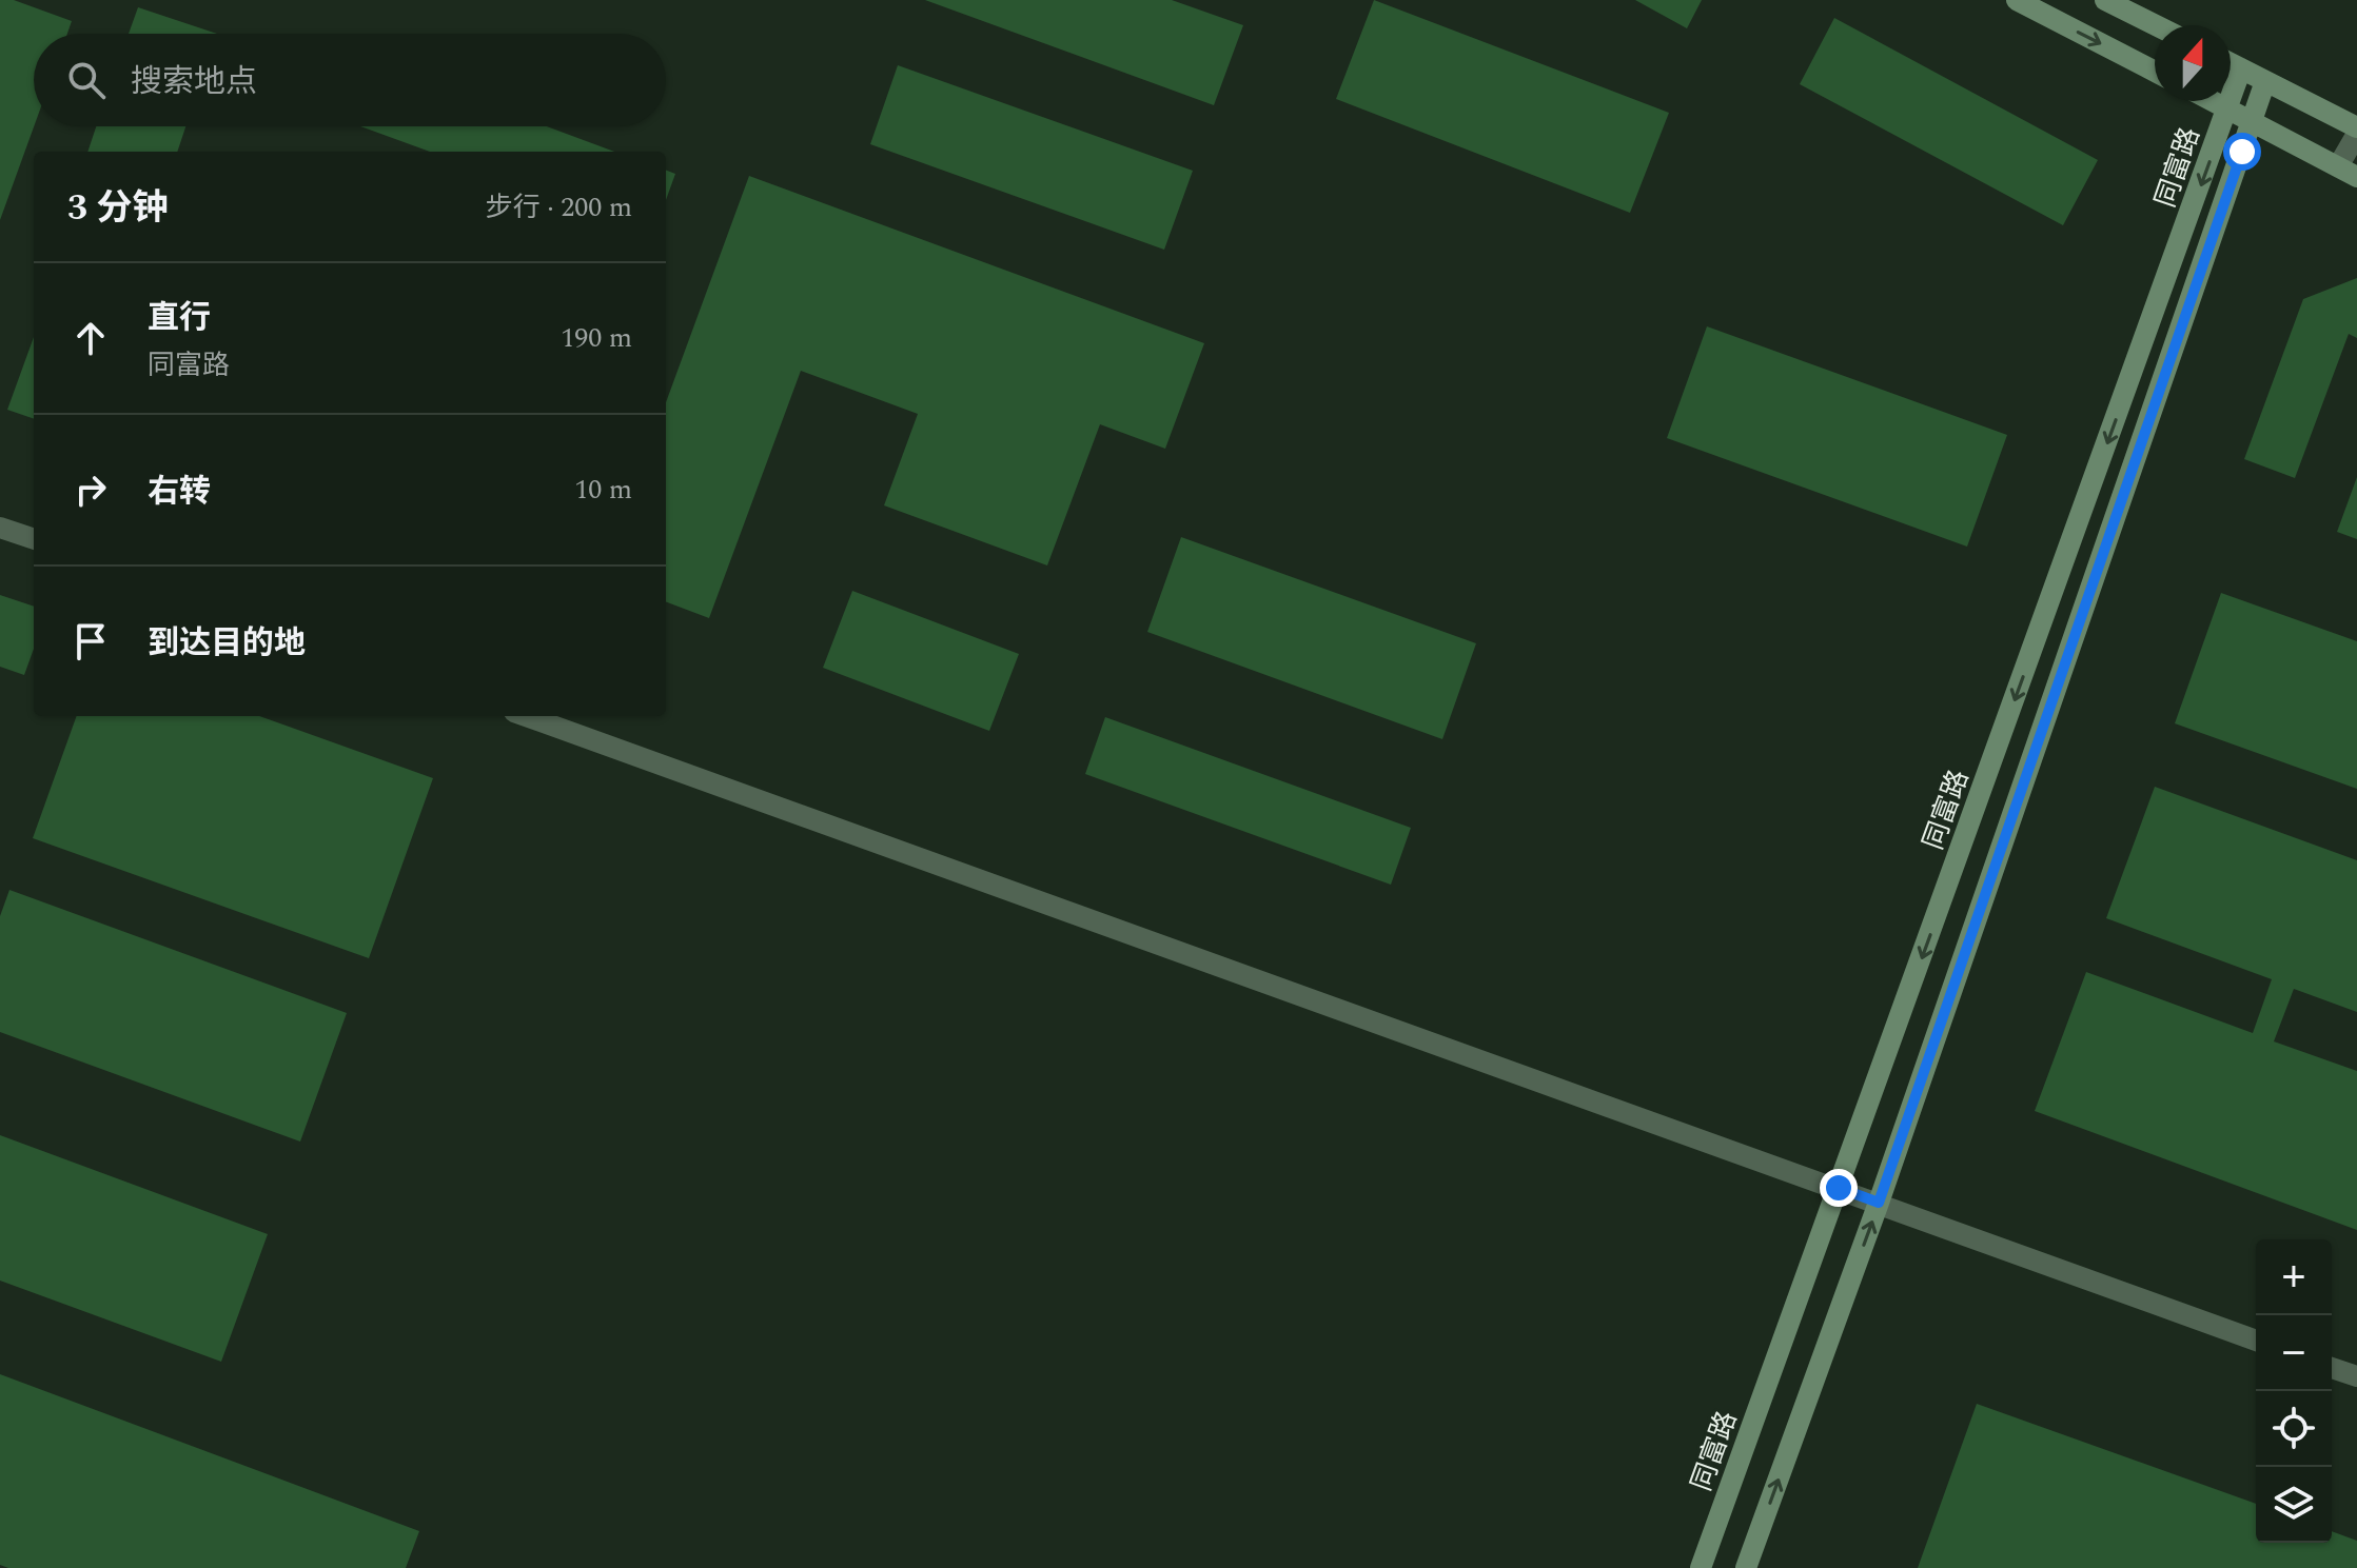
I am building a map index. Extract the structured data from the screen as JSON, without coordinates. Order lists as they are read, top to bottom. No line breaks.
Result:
{"streets":{"street":["同富路"]},"north":"top","page":{"search":"搜索地点","heading":["3 分钟","步行 · 200 m"],"list":[["直行","同富路","190 m"],["右转","10 m"],"到达目的地"],"map_buttons":["+","−"]}}
